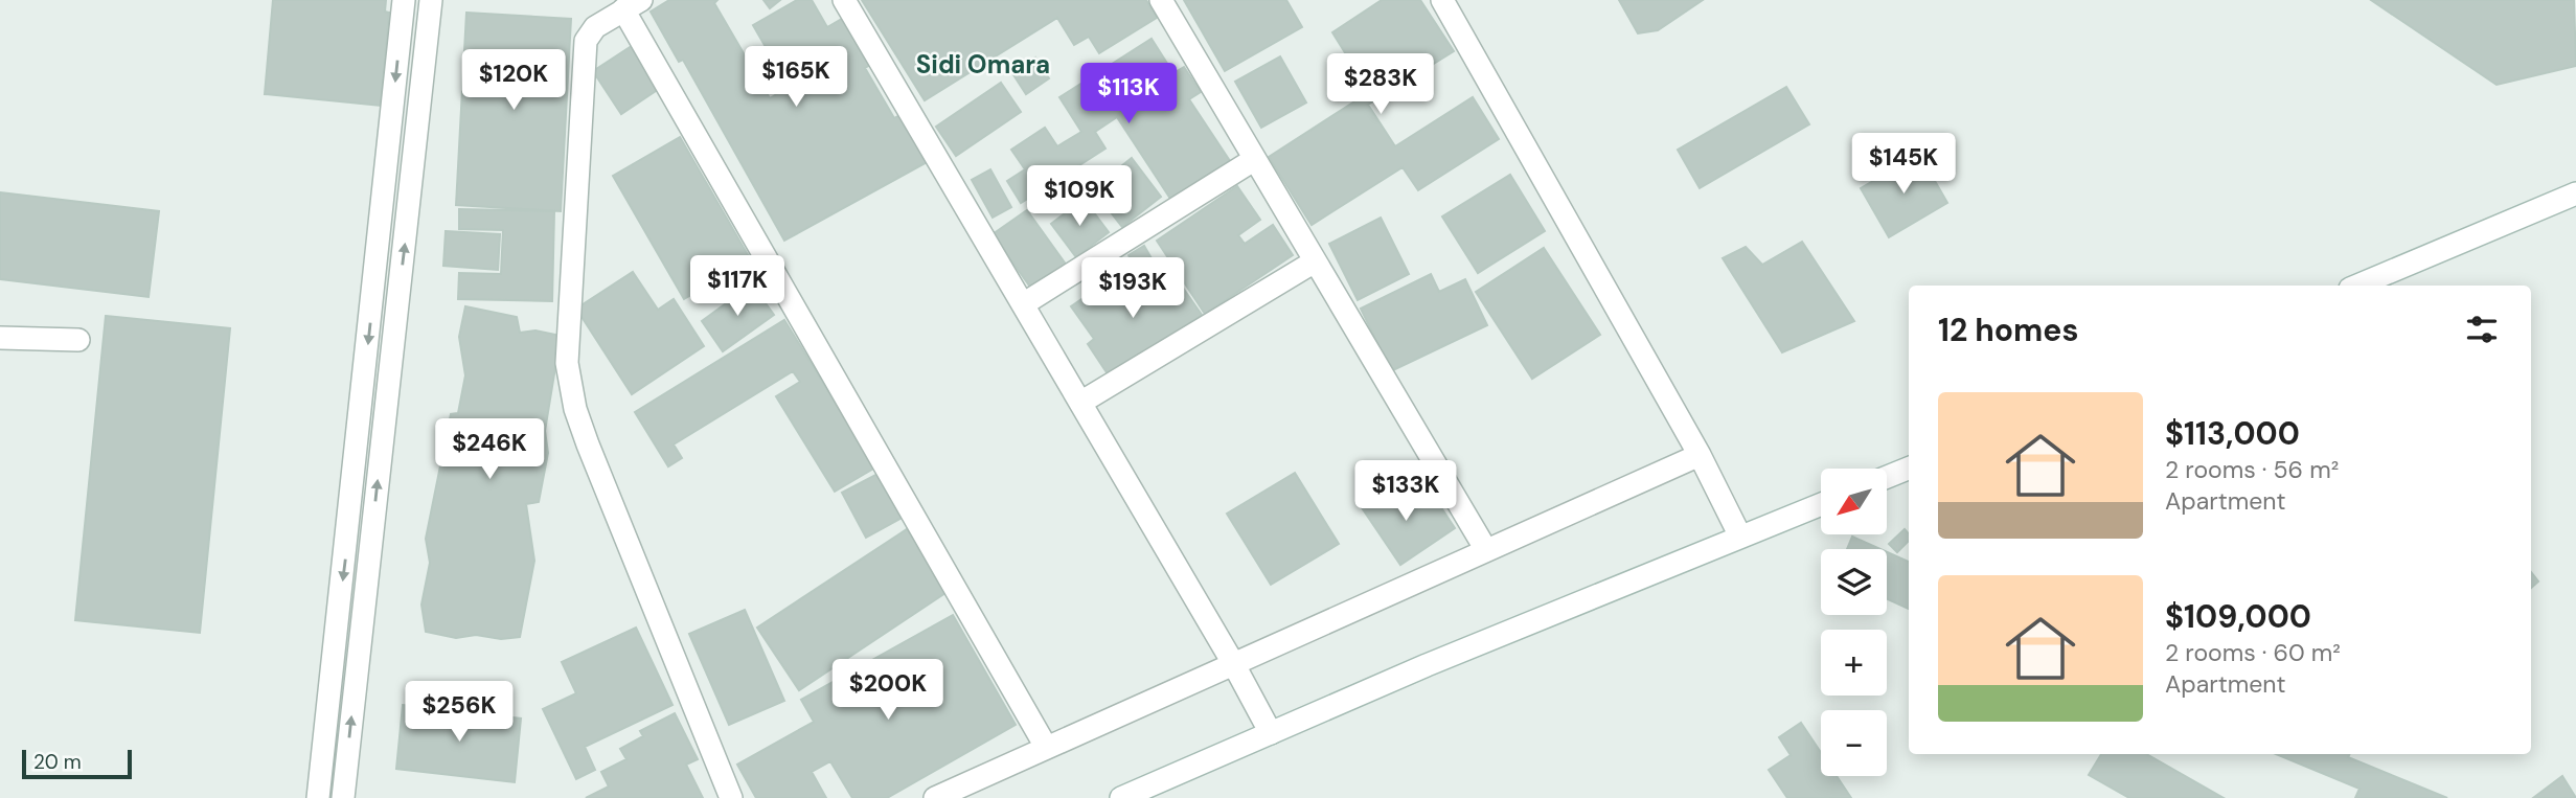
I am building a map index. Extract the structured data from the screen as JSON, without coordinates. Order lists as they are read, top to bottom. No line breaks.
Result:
{"districts":["Sidi Omara"],"scale_bar":"20 m","north":"bottom left","page":{"price":["$165K","$120K","$283K","$113K","$145K","$109K","$117K","$193K","$246K","$133K","$200K","$256K"],"heading":"12 homes","list":[{"name":"$113,000","note":"2 rooms · 56 m² · Apartment"},{"name":"$109,000","note":"2 rooms · 60 m² · Apartment"}],"map_buttons":["+","−"],"scale":"20 m"}}
